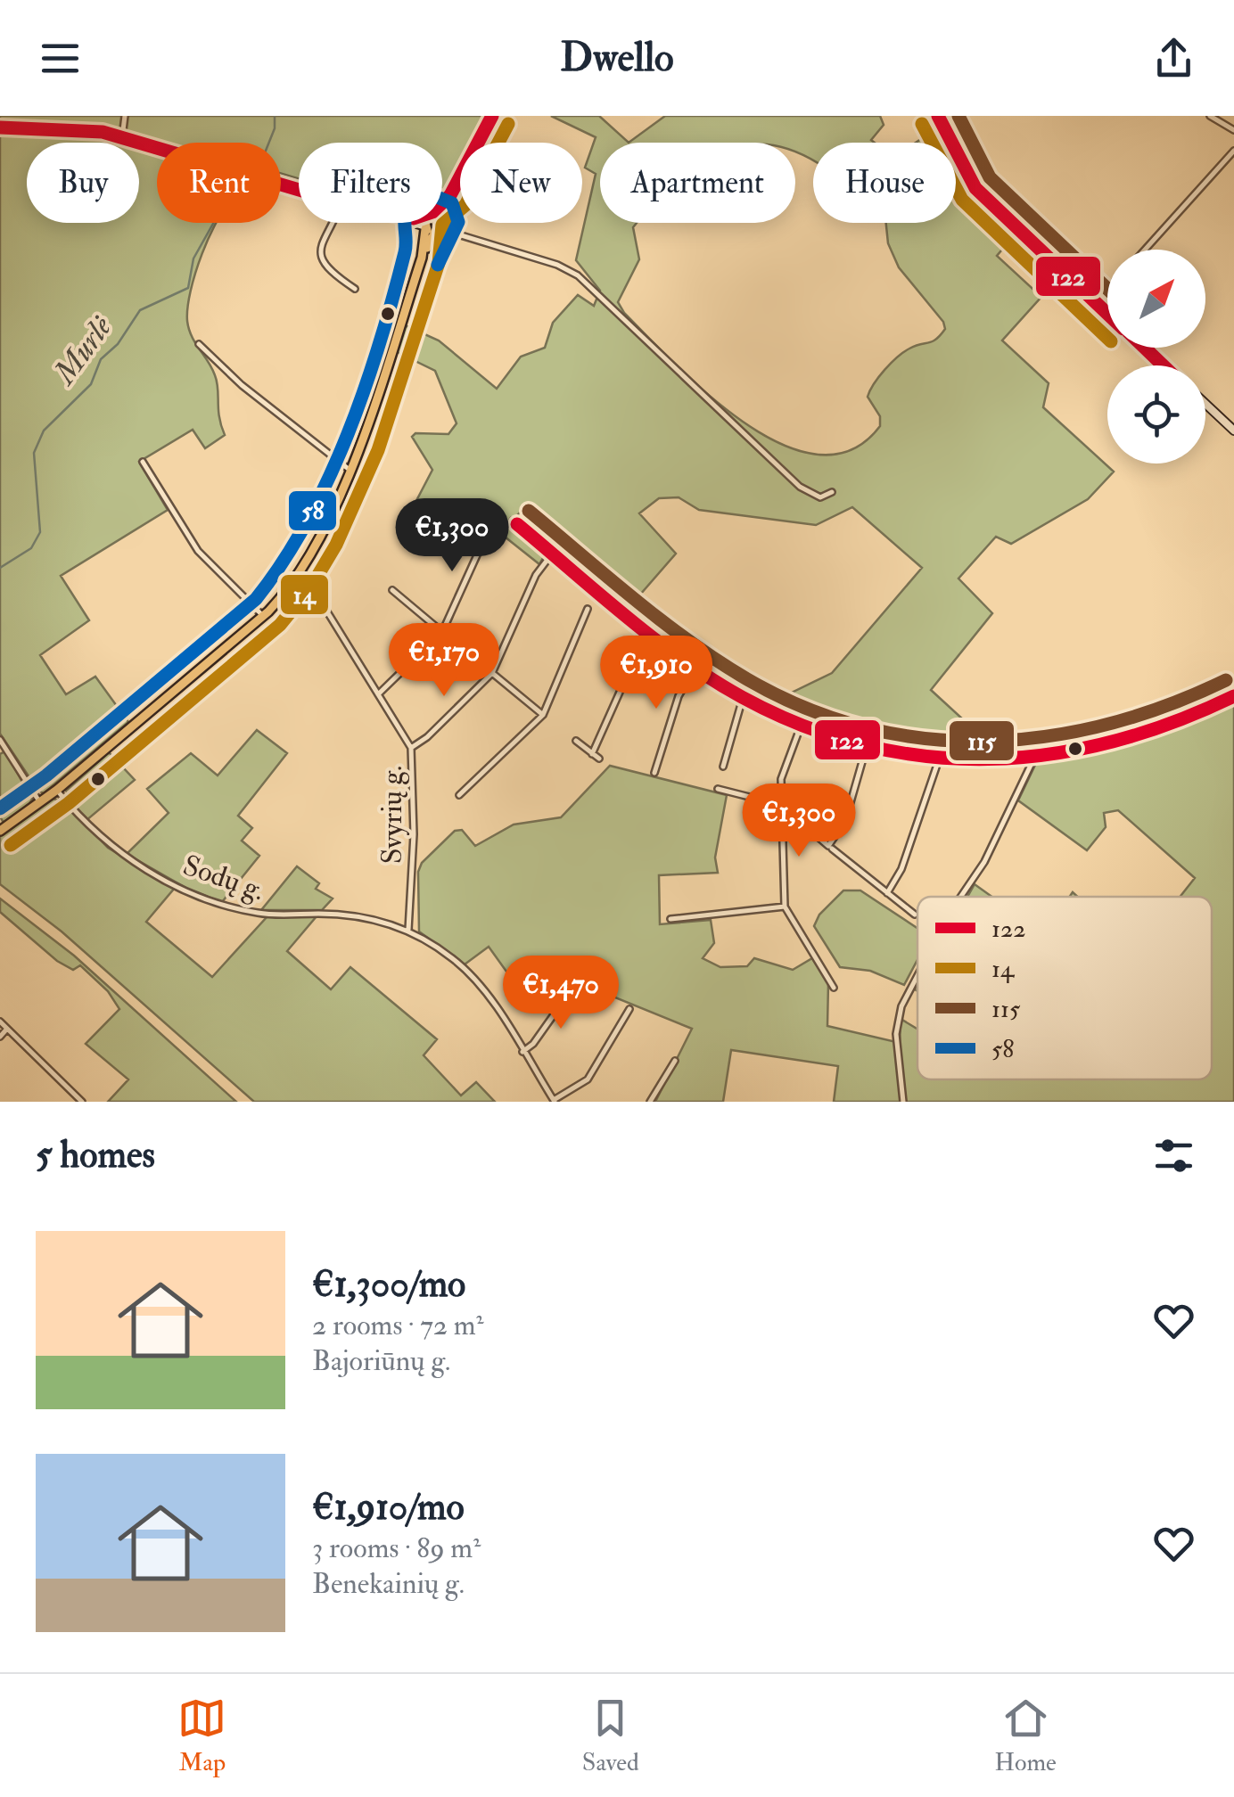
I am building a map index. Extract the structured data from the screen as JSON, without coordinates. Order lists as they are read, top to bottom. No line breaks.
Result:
{"streets":{"street":["Svyrių g.","Sodų g."]},"crossings":[["Svyrių g.","Sodų g."]],"water":["Murlė"],"lines":["transit line 122","transit line 115","transit line 14","transit line 58"],"legend":["122","14","115","58"],"north":"top right","page":{"header":"Dwello","chip":["Buy","Rent","Filters","New","Apartment","House"],"price":["€1,300","€1,170","€1,910","€1,300","€1,470"],"heading":"5 homes","list":[{"name":"€1,300/mo","note":"2 rooms · 72 m² · Bajoriūnų g."},{"name":"€1,910/mo","note":"3 rooms · 89 m² · Benekainių g."}],"tabs":["Map","Saved","Home"]}}
